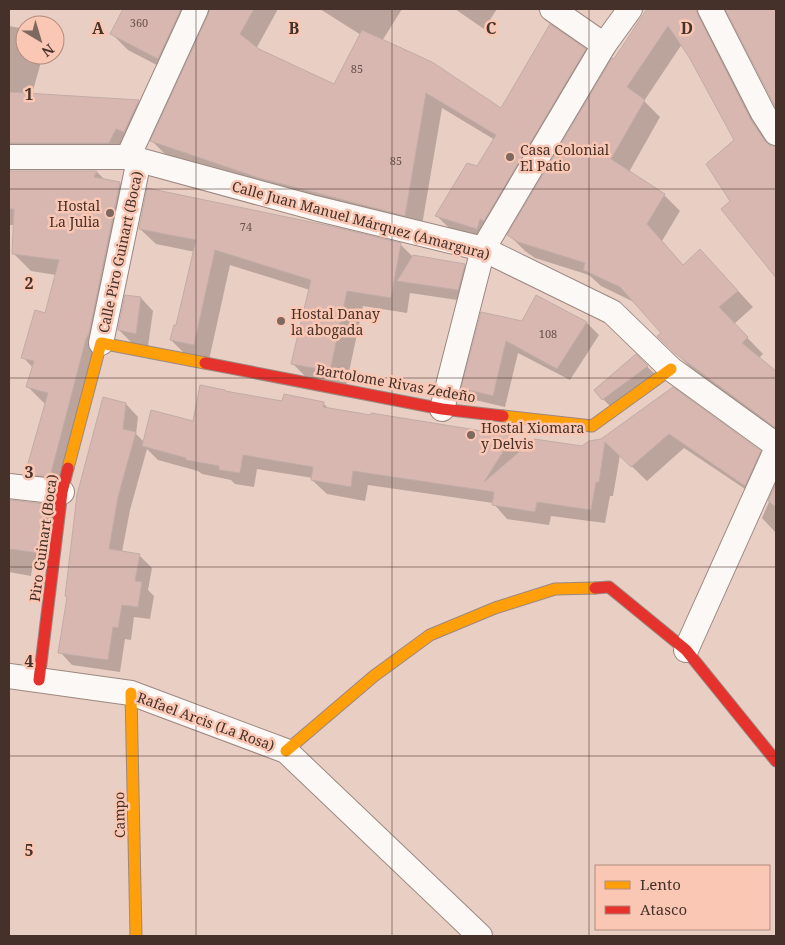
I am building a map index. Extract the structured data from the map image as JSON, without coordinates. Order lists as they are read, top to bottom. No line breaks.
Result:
{"streets":{"street":["Calle Juan Manuel Márquez (Amargura)","Calle Piro Guinart (Boca)","Bartolome Rivas Zedeño","Piro Guinart (Boca)","Rafael Arcis (La Rosa)","Campo"]},"crossings":[["Calle Juan Manuel Márquez (Amargura)","Calle Piro Guinart (Boca)"],["Calle Juan Manuel Márquez (Amargura)","Bartolome Rivas Zedeño"],["Calle Piro Guinart (Boca)","Bartolome Rivas Zedeño"],["Calle Piro Guinart (Boca)","Piro Guinart (Boca)"],["Bartolome Rivas Zedeño","Piro Guinart (Boca)"],["Piro Guinart (Boca)","Rafael Arcis (La Rosa)"],["Rafael Arcis (La Rosa)","Campo"]],"places":["Casa Colonial El Patio","Hostal La Julia","Hostal Danay la abogada","Hostal Xiomara y Delvis"],"house_numbers":["360","85","85","74","108"],"legend":["Lento","Atasco"],"north":"bottom right","grid":{"columns":["A","B","C","D"],"rows":["1","2","3","4","5"]}}
